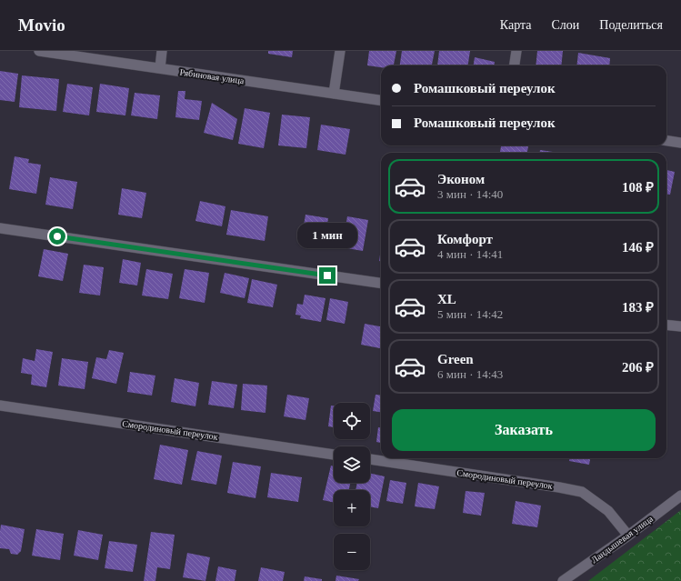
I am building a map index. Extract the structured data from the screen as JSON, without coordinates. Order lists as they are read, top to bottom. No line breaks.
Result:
{"streets":{"street":["Рябиновая улица","Смородиновый переулок","Ландышевая улица"]},"crossings":[["Смородиновый переулок","Ландышевая улица"]],"page":{"header":"Movio","nav":["Карта","Слои","Поделиться"],"banner":["Ромашковый переулок","Ромашковый переулок"],"list":[{"name":"Эконом","note":"3 мин · 14:40","value":"108 ₽"},{"name":"Комфорт","note":"4 мин · 14:41","value":"146 ₽"},{"name":"XL","note":"5 мин · 14:42","value":"183 ₽"},{"name":"Green","note":"6 мин · 14:43","value":"206 ₽"}],"bubble":"1 мин","buttons":"Заказать","map_buttons":["+","−"]}}
